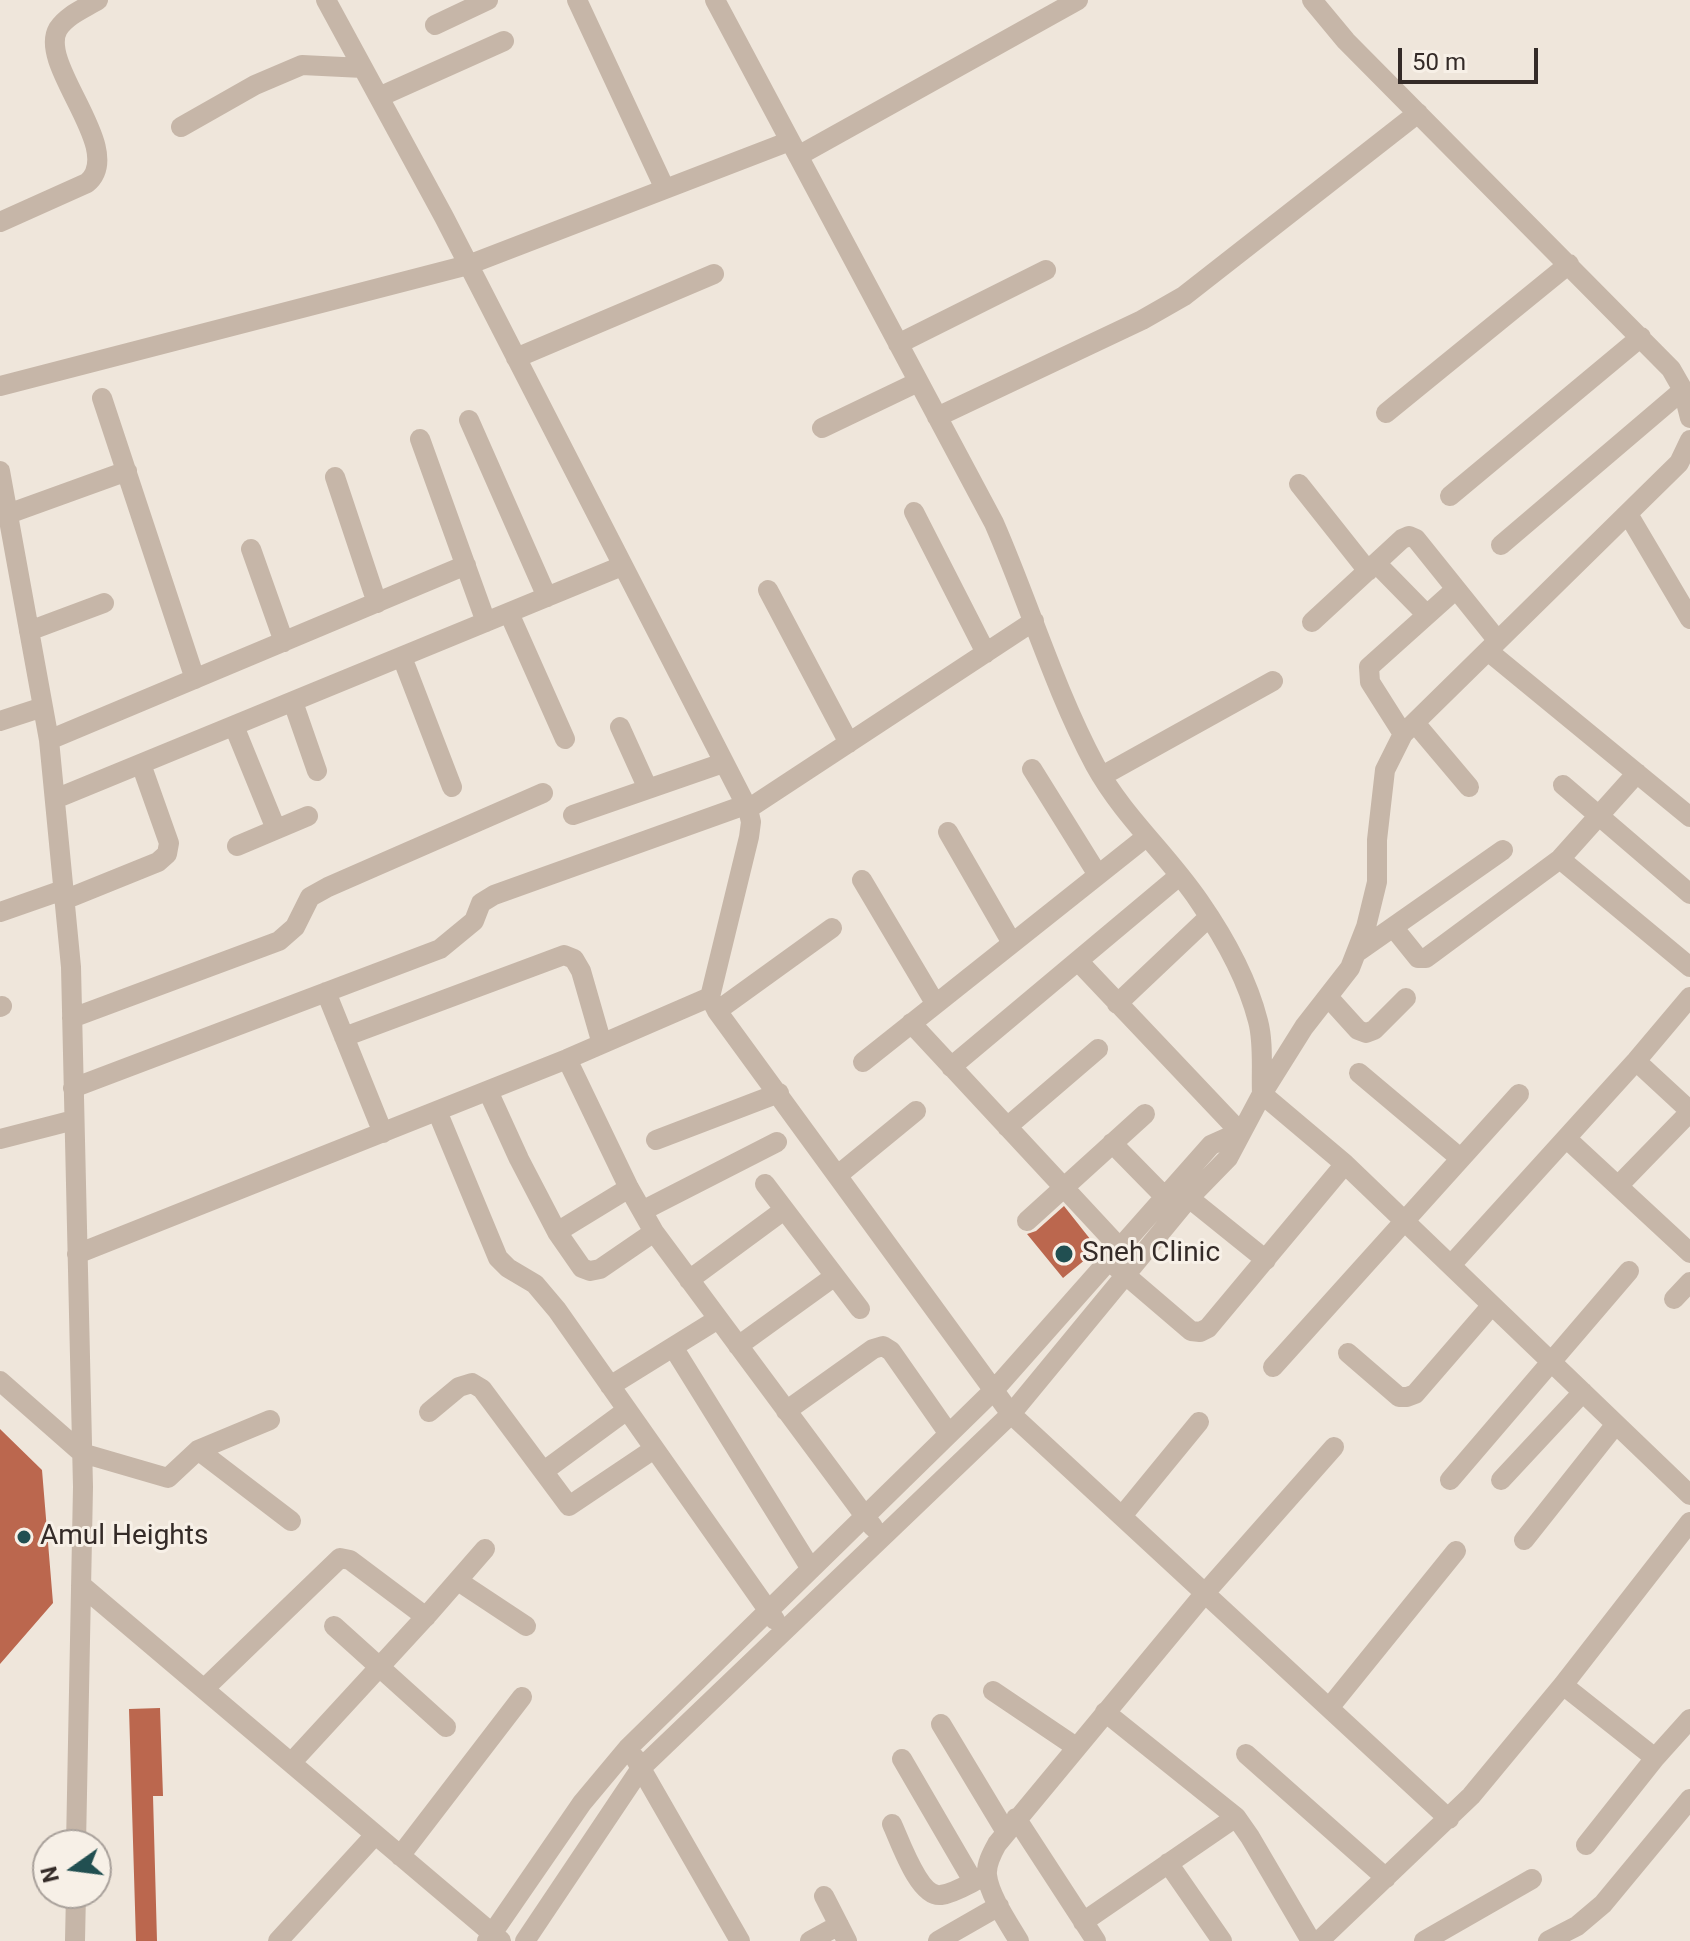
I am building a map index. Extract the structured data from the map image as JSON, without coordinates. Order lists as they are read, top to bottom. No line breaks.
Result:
{"places":["Sneh Clinic","Amul Heights"],"scale_bar":"50 m","north":"left"}
